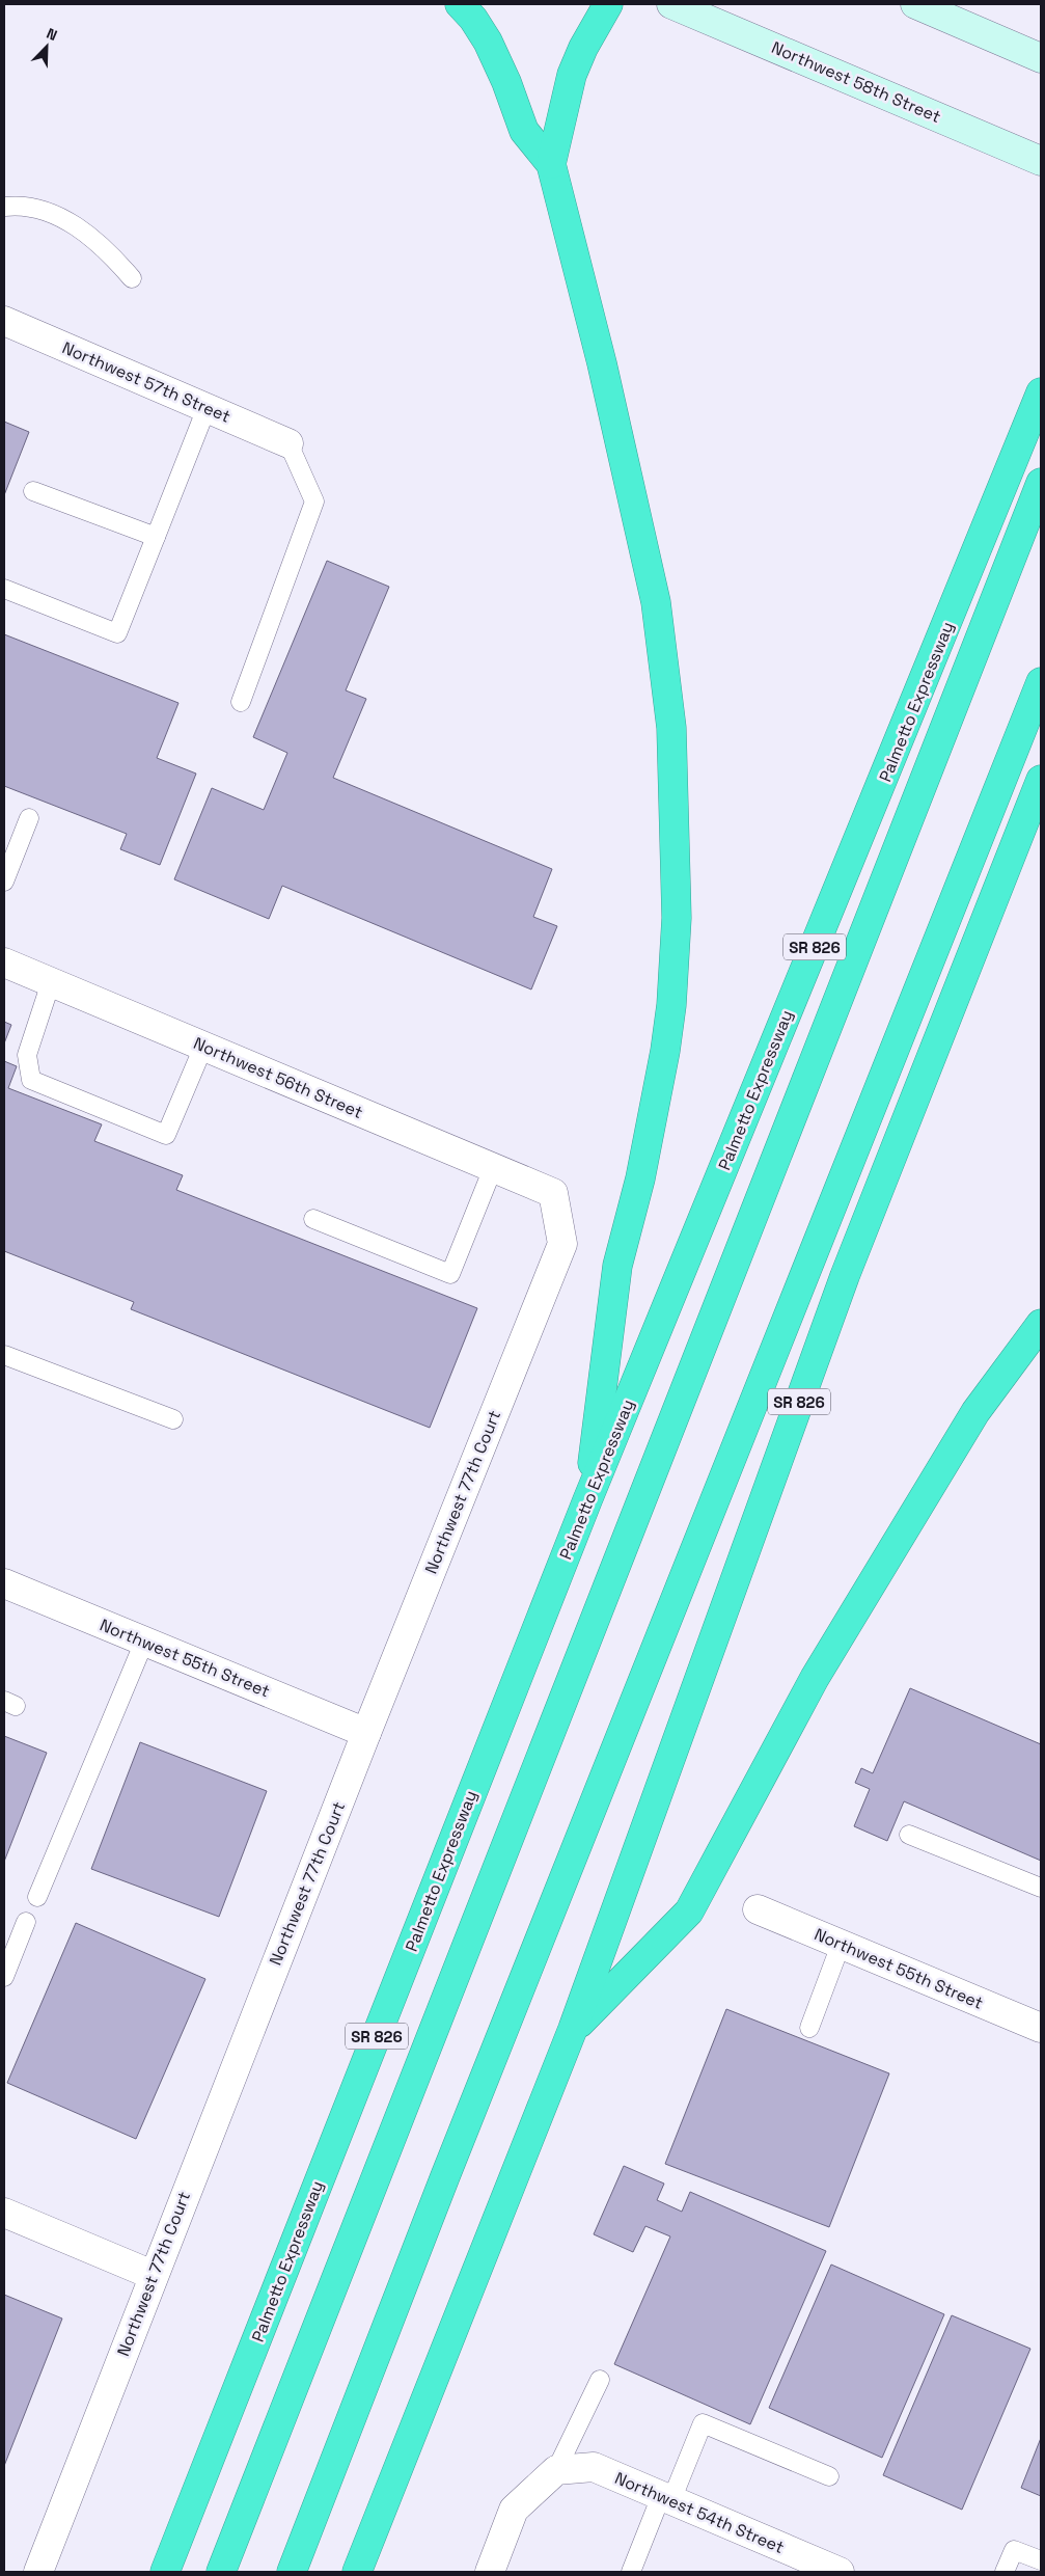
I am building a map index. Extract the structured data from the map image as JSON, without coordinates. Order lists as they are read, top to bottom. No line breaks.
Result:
{"streets":{"highway":["Palmetto Expressway","SR 826"],"main road":["Northwest 58th Street"],"street":["Northwest 57th Street","Northwest 56th Street","Northwest 77th Court","Northwest 55th Street","Northwest 54th Street"]},"crossings":[["Northwest 56th Street","Northwest 77th Court"],["Northwest 77th Court","Northwest 55th Street"]],"north":"top right"}
